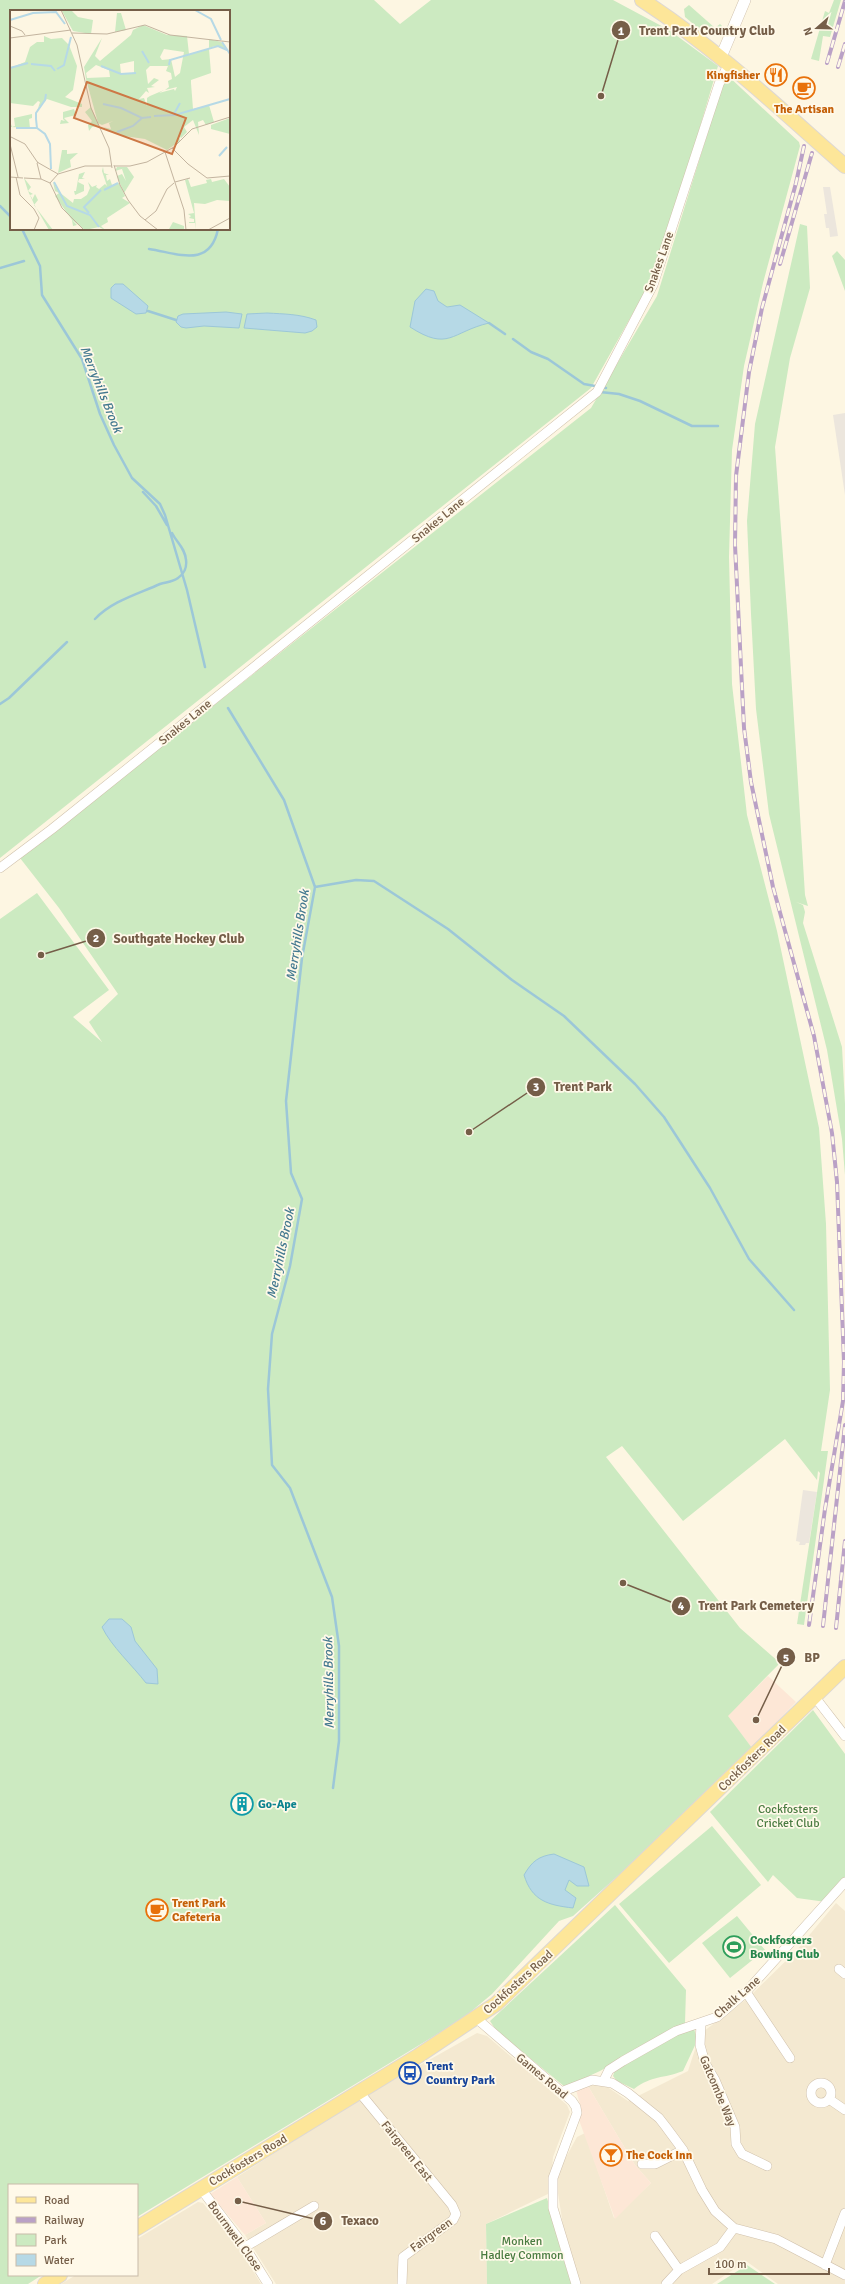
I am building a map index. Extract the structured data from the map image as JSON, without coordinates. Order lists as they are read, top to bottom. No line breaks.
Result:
{"streets":{"main road":["Cockfosters Road"],"street":["Snakes Lane","Chalk Lane","Games Road","Gatcombe Way","Fairgreen East","Fairgreen","Bournwell Close"]},"crossings":[["Cockfosters Road","Games Road"],["Cockfosters Road","Fairgreen East"],["Cockfosters Road","Bournwell Close"],["Chalk Lane","Gatcombe Way"],["Fairgreen East","Fairgreen"]],"water":["Merryhills Brook"],"parks":["Cockfosters Cricket Club","Monken Hadley Common"],"places":{"restaurant":["Kingfisher"],"cafe":["The Artisan","Trent Park Cafeteria"],"other":["Trent Park Country Club","Southgate Hockey Club","Trent Park","Trent Park Cemetery","BP","Texaco"],"building":["Go-Ape"],"sports":["Cockfosters Bowling Club"],"bus stop":["Trent Country Park"],"bar":["The Cock Inn"]},"legend":["Road","Railway","Park","Water"],"scale_bar":"100 m","north":"left"}
